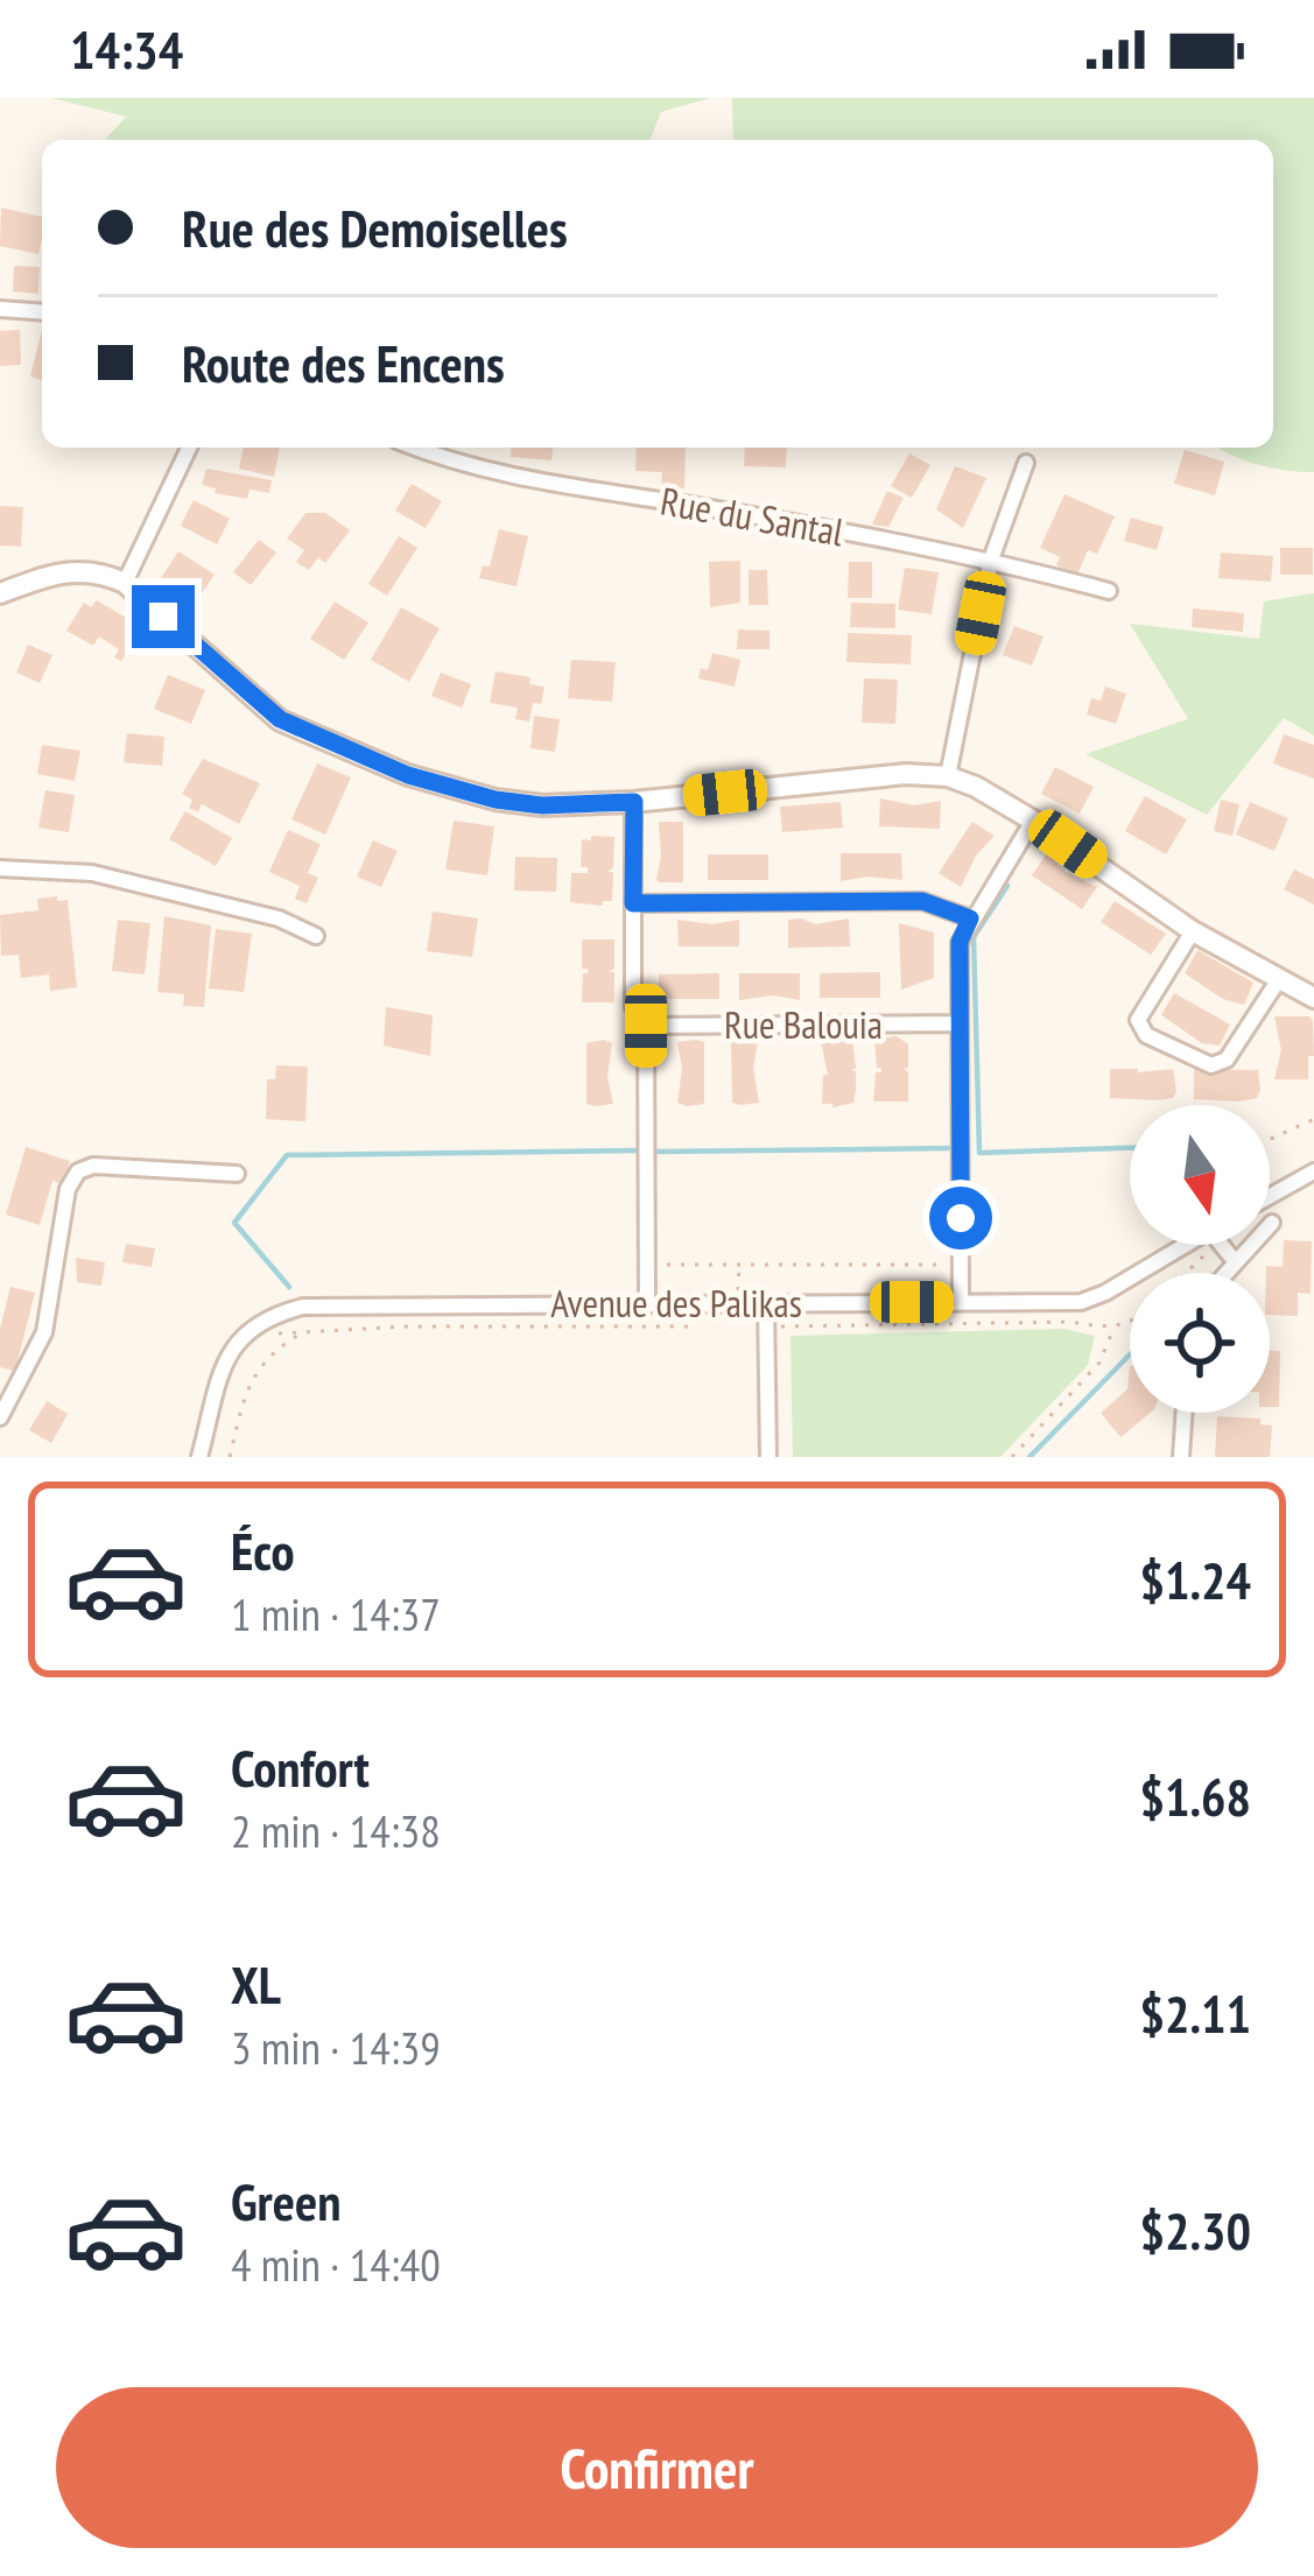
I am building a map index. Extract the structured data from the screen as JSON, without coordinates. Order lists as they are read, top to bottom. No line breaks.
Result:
{"streets":{"street":["Rue du Santal","Rue Balouia","Avenue des Palikas"]},"north":"bottom","page":{"status":"14:34","banner":["Rue des Demoiselles","Route des Encens"],"list":[{"name":"Éco","note":"1 min · 14:37","value":"$1.24"},{"name":"Confort","note":"2 min · 14:38","value":"$1.68"},{"name":"XL","note":"3 min · 14:39","value":"$2.11"},{"name":"Green","note":"4 min · 14:40","value":"$2.30"}],"buttons":"Confirmer"}}
